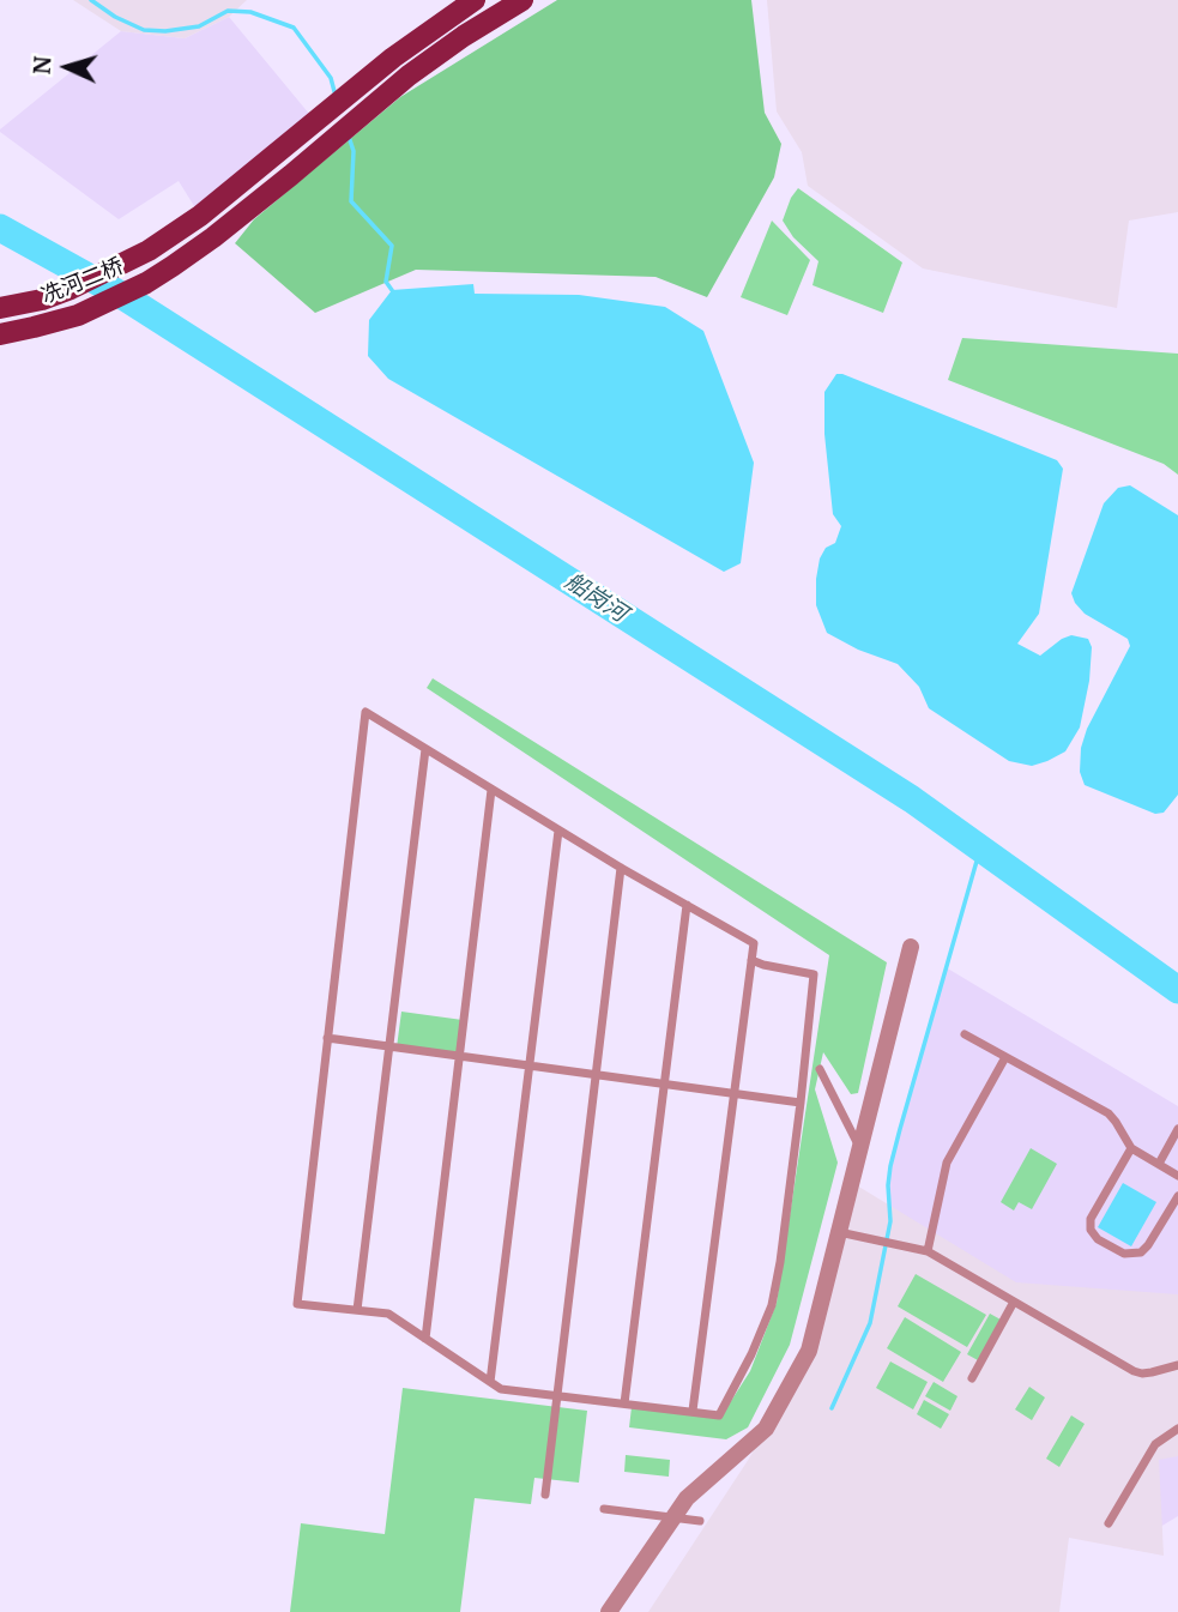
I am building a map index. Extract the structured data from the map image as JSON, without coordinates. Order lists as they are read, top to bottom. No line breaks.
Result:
{"streets":{"main road":["冼河二桥"]},"water":["船岗河"],"north":"left"}
